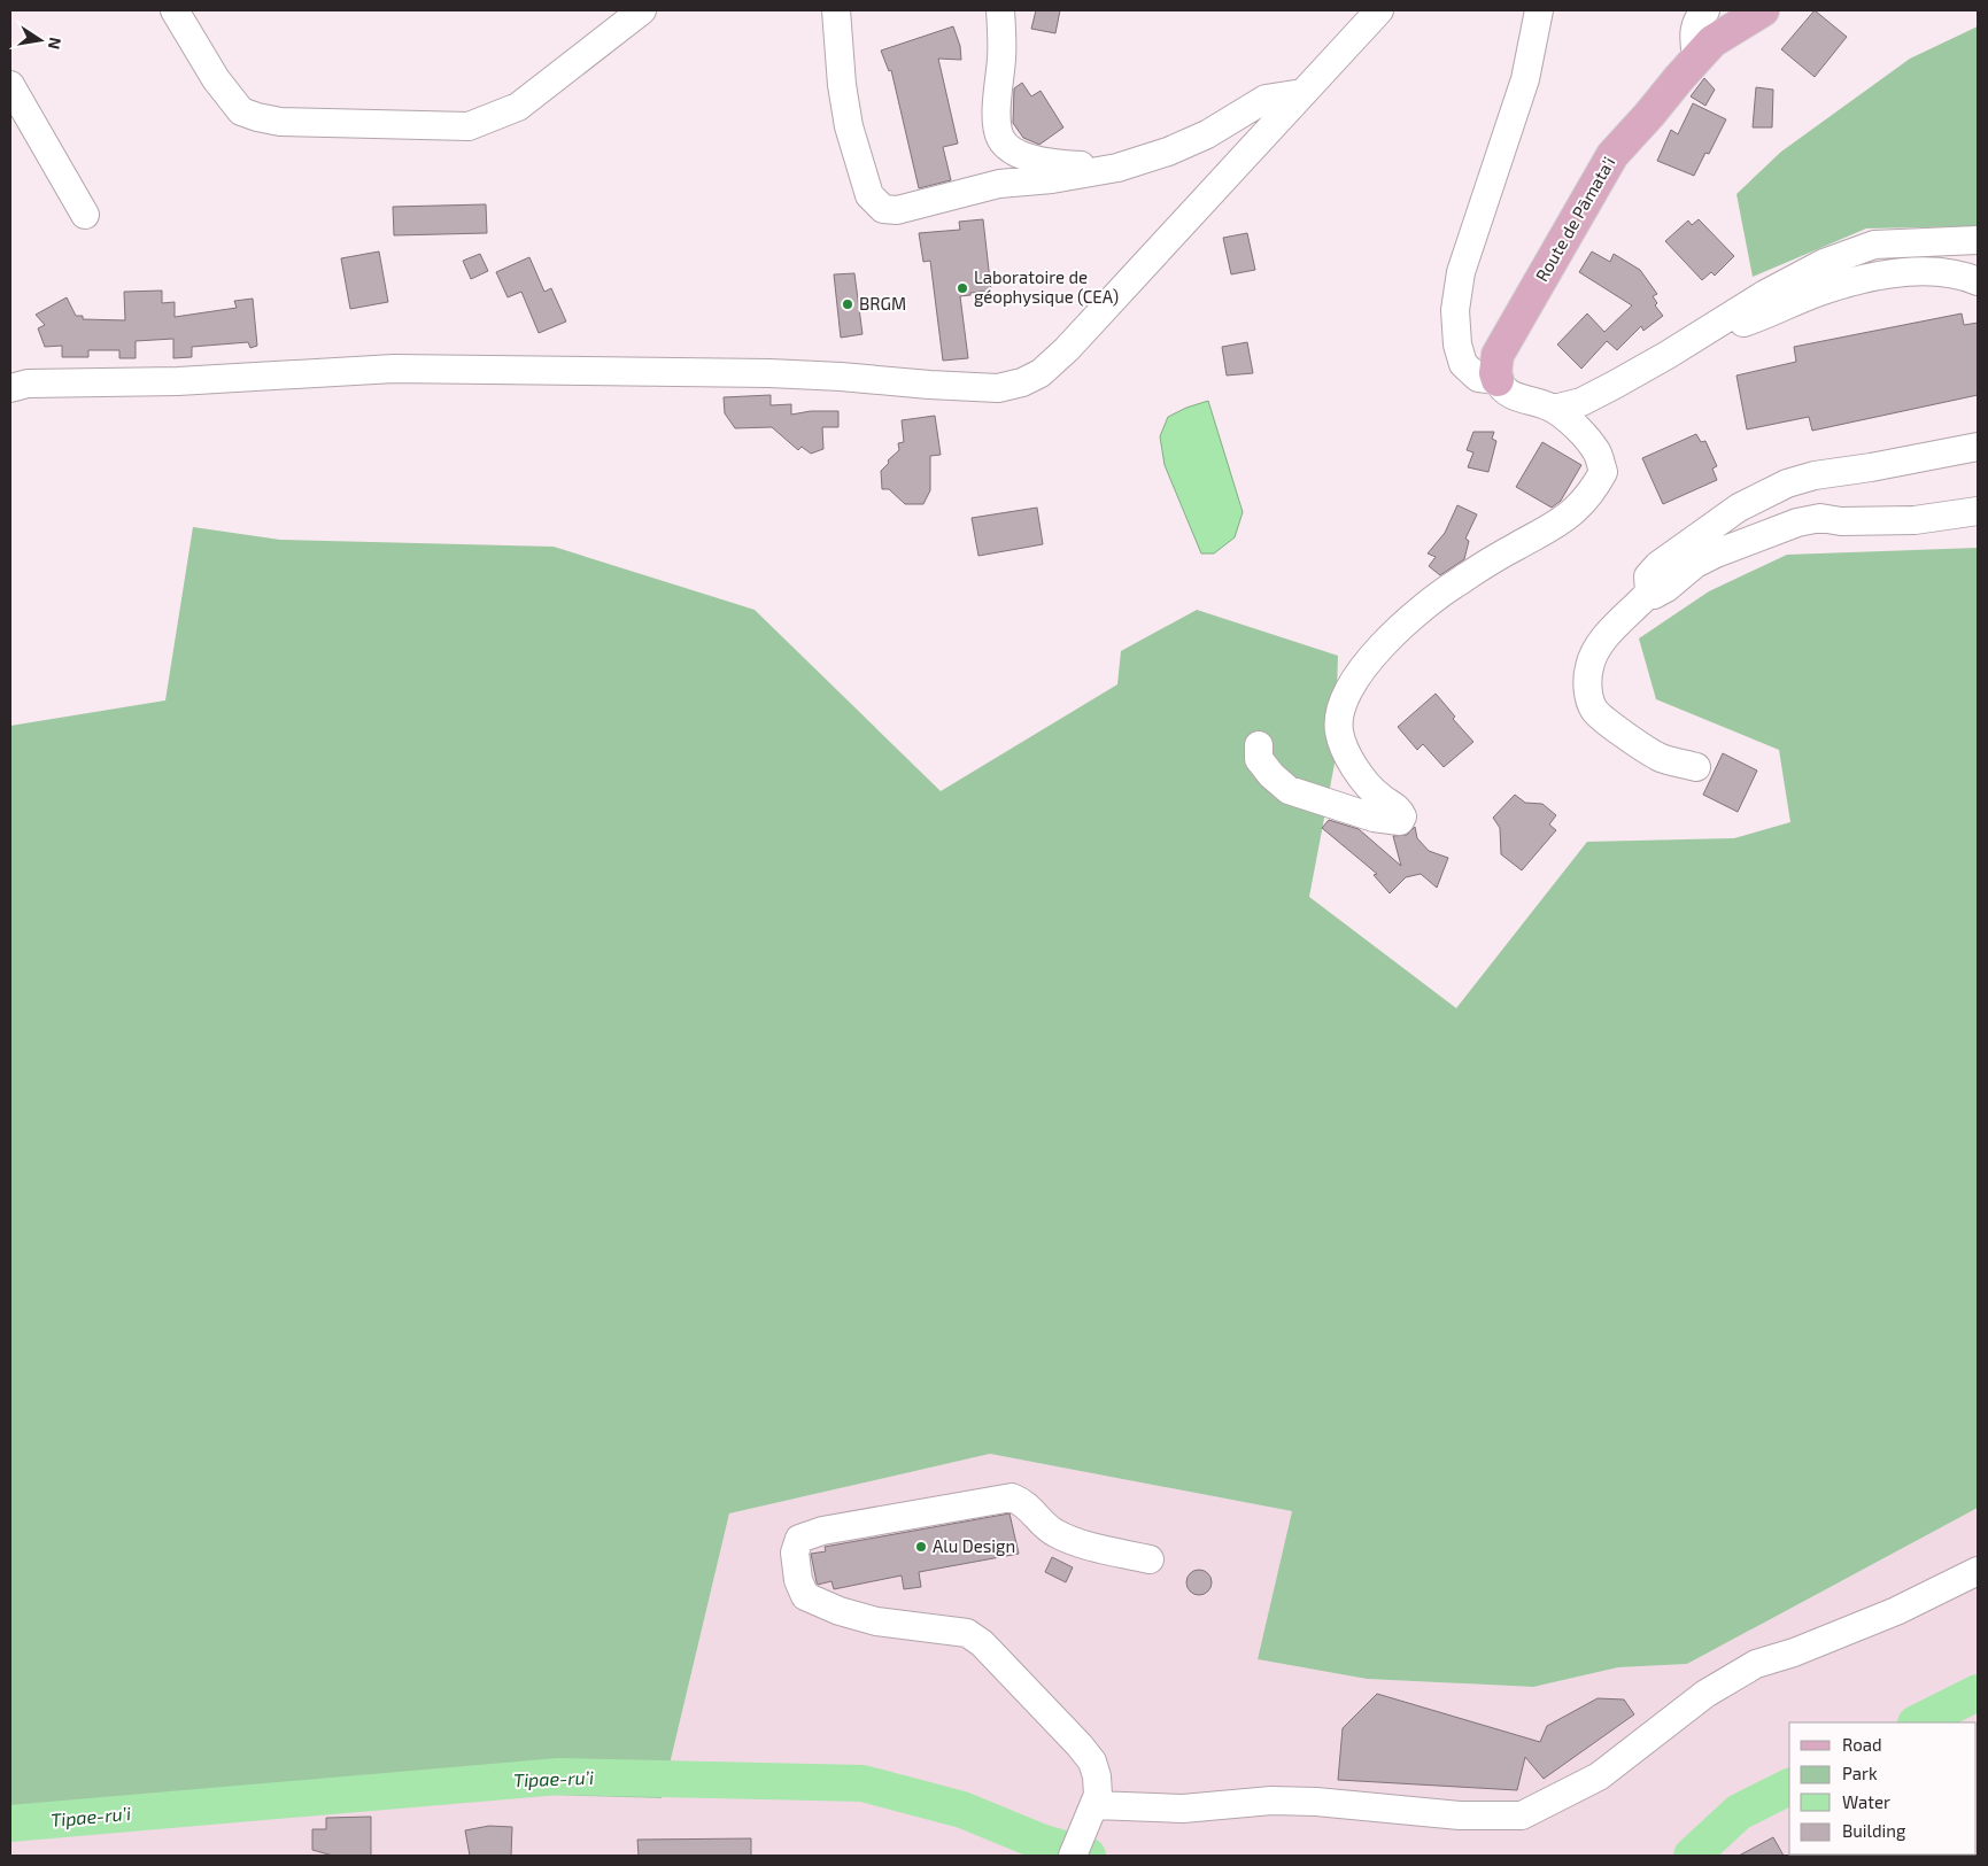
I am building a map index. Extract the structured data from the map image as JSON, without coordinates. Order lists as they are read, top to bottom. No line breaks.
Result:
{"streets":{"main road":["Route de Pāmata'i"]},"water":["Tipae-ru’i"],"places":["Laboratoire de géophysique (CEA)","BRGM","Alu Design"],"legend":["Road","Park","Water","Building"],"north":"right"}
